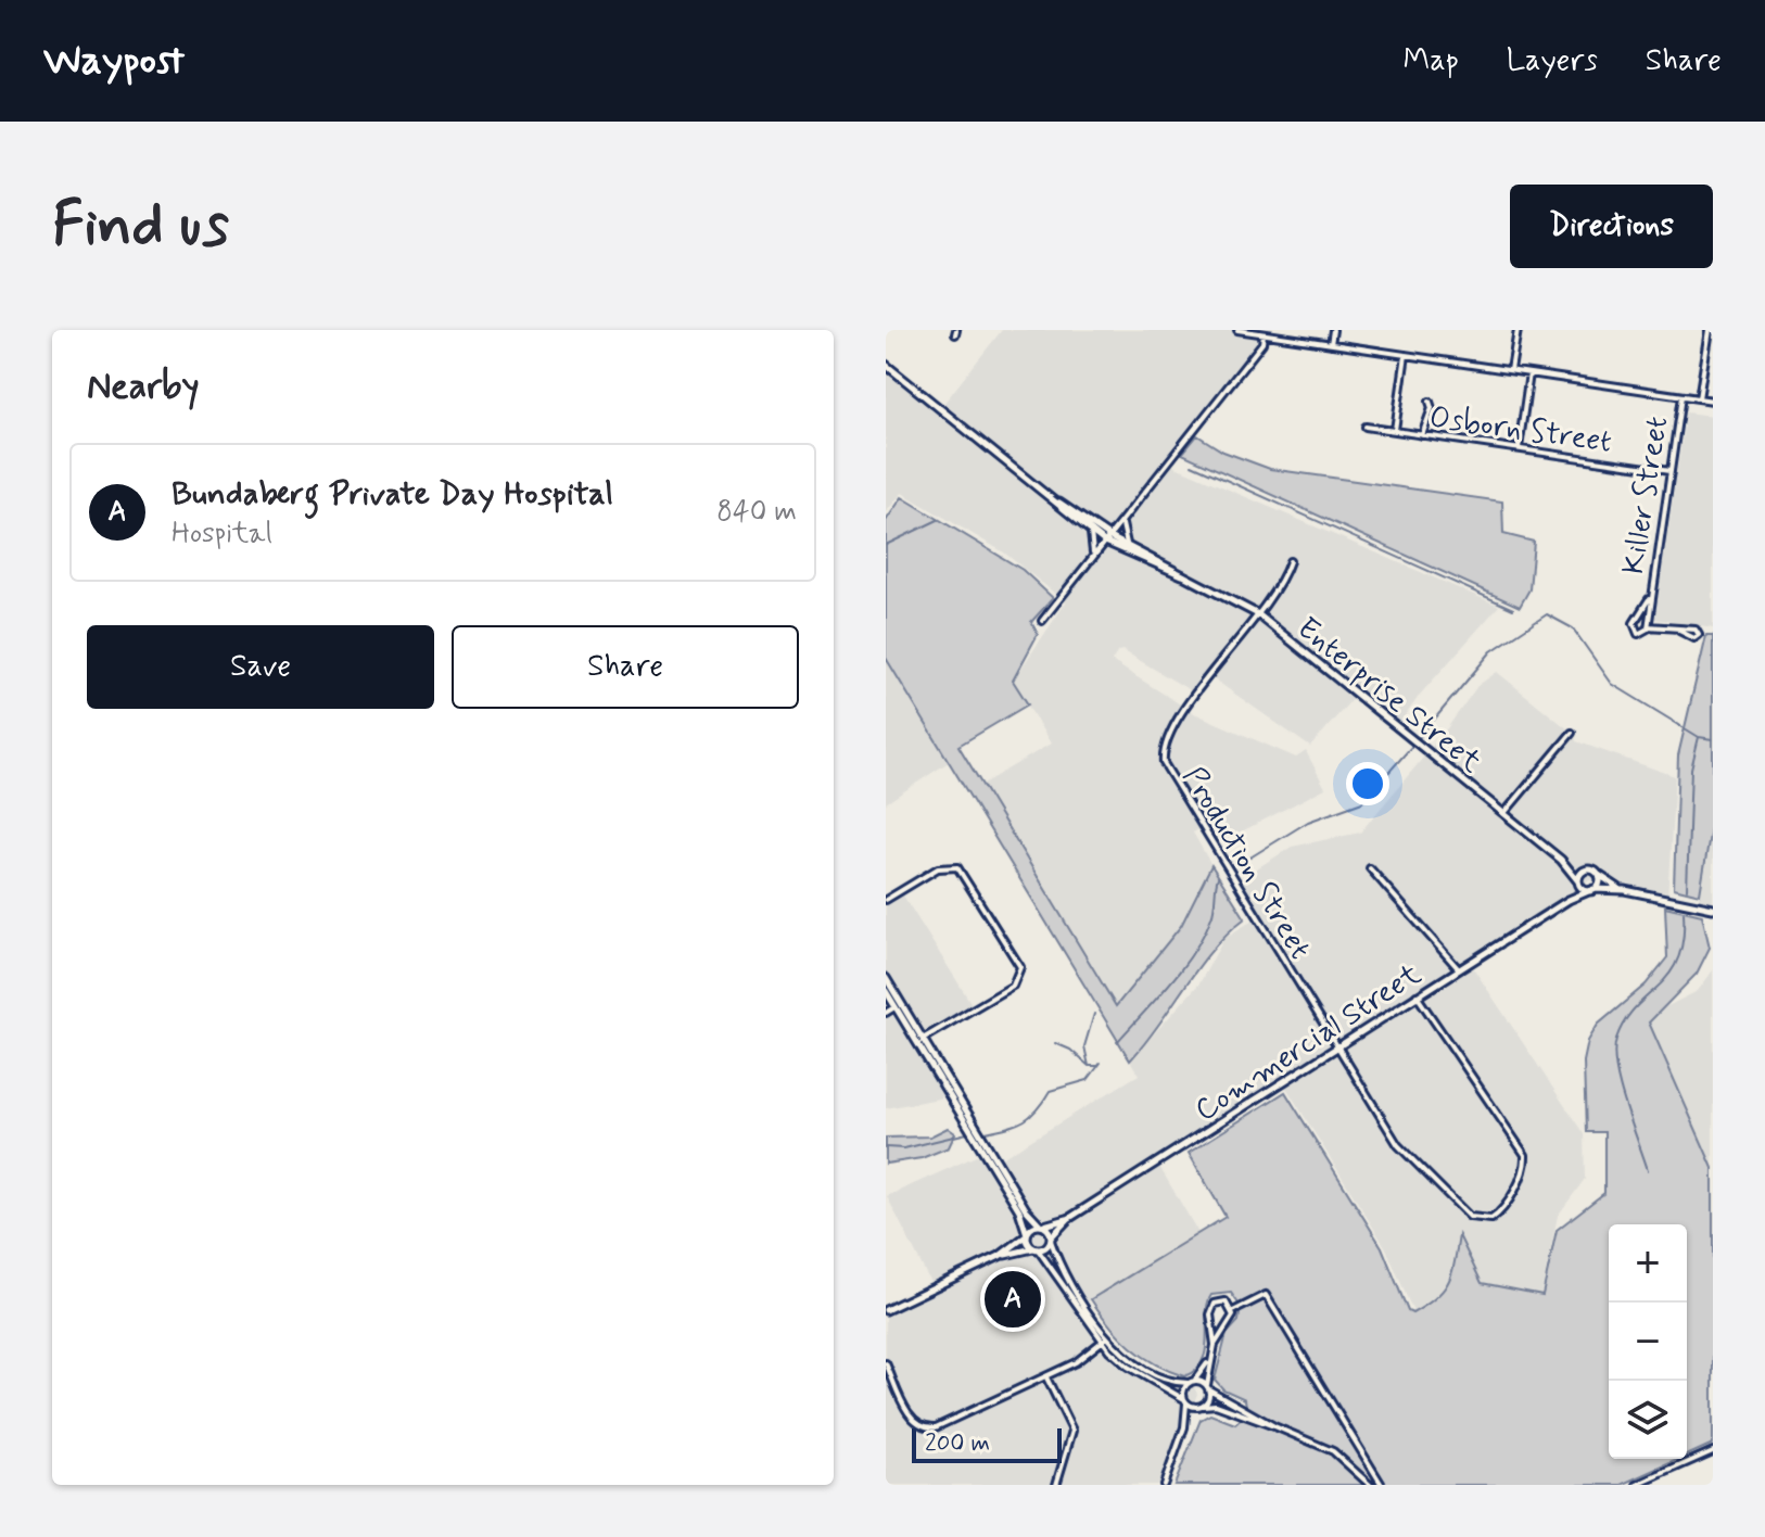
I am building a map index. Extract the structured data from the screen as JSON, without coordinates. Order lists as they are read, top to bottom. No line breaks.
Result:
{"streets":{"street":["Osborn Street","Killer Street","Enterprise Street","Production Street","Commercial Street"]},"crossings":[["Osborn Street","Killer Street"],["Enterprise Street","Production Street"],["Enterprise Street","Commercial Street"],["Production Street","Commercial Street"]],"scale_bar":"200 m","page":{"header":"Waypost","nav":["Map","Layers","Share"],"buttons":["Directions",["Save","Share"]],"title":"Find us","heading":"Nearby","list":[{"mark":"A","name":"Bundaberg Private Day Hospital","note":"Hospital","value":"840 m"}],"map_buttons":["+","−"],"pins":"A","scale":"200 m"}}
